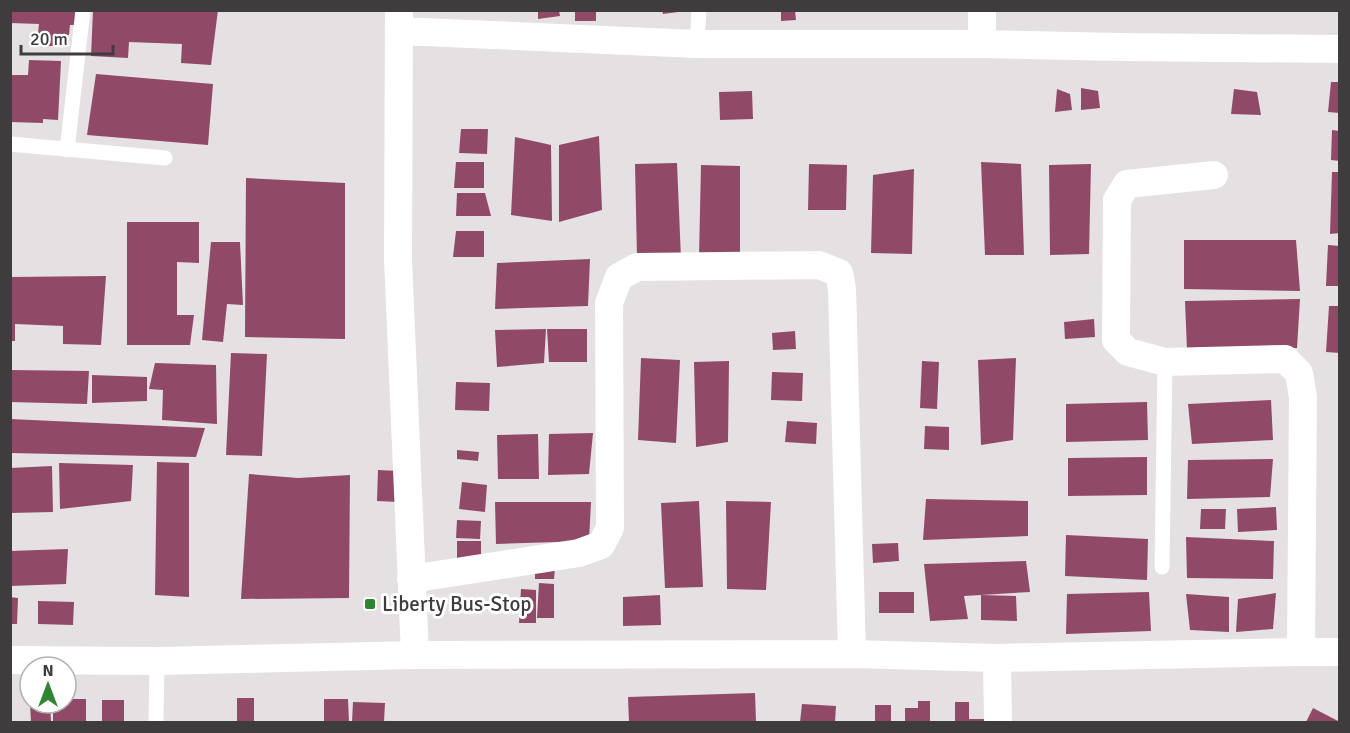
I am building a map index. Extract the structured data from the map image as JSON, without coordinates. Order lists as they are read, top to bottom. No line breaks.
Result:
{"places":{"transit":["Liberty Bus-Stop"]},"scale_bar":"20 m","north":"top"}
